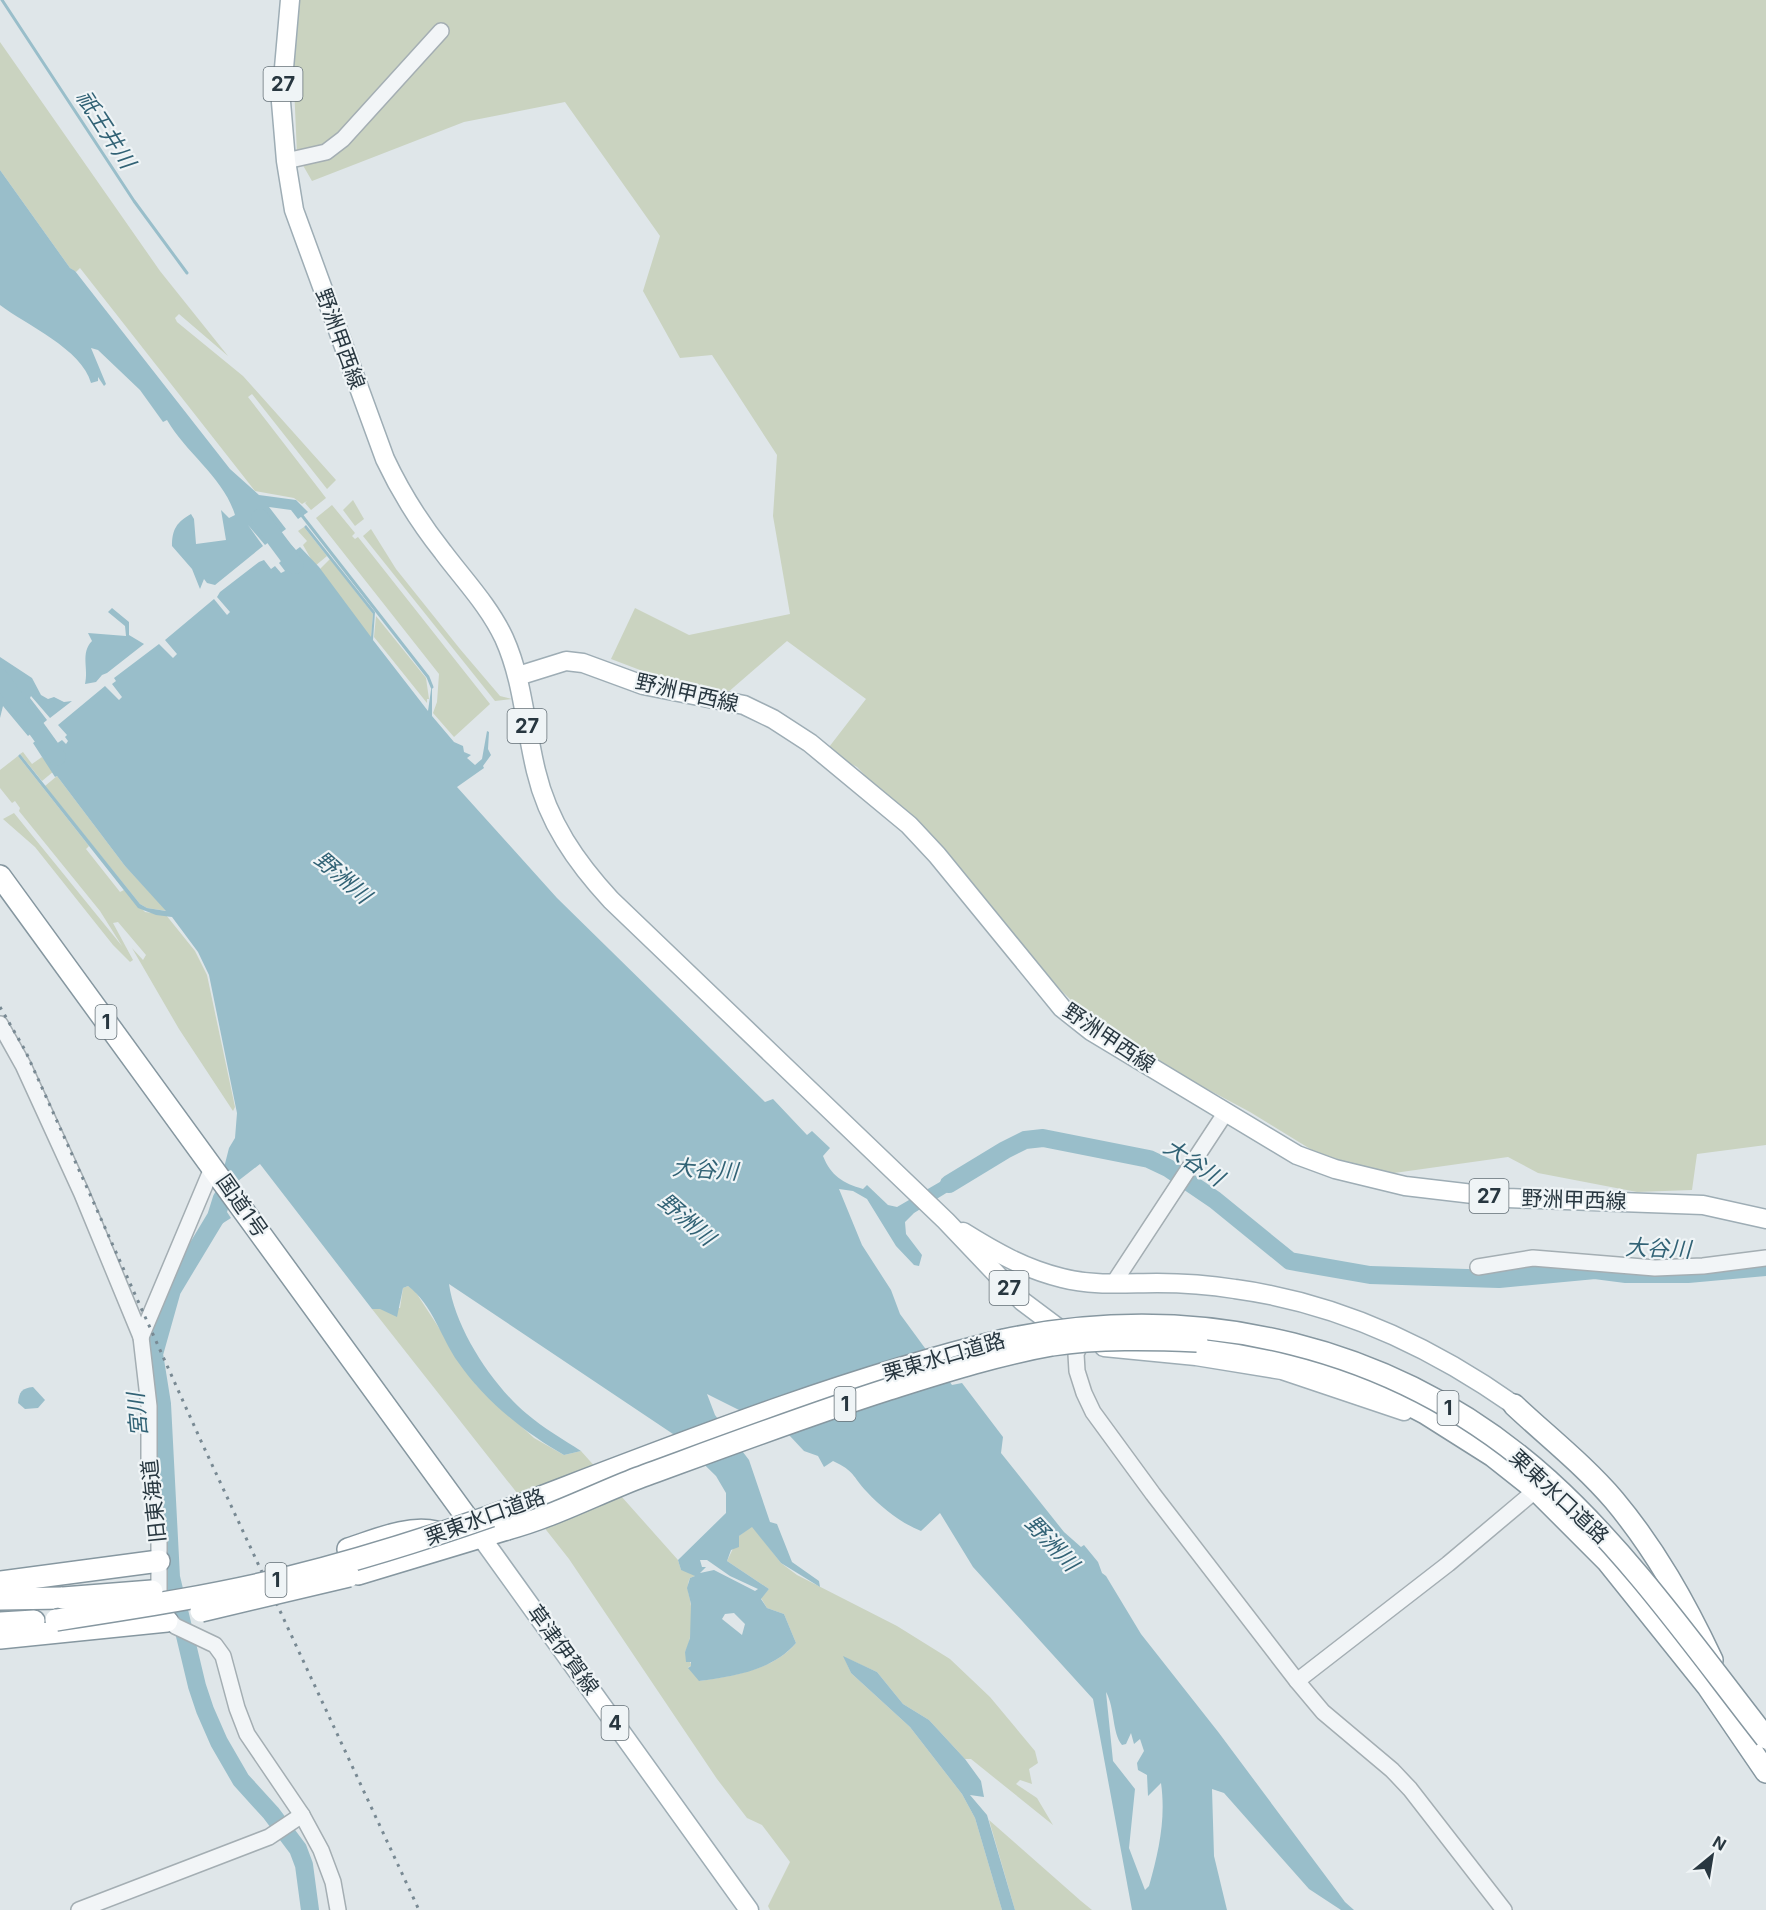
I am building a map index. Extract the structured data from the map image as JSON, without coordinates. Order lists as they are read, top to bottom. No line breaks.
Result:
{"streets":{"highway":["1","国道1号","栗東水口道路"],"main road":["27","野洲甲西線","草津伊賀線","4"],"street":["旧東海道"]},"crossings":[["27","野洲甲西線"],["1","国道1号"],["1","栗東水口道路"],["1","草津伊賀線"],["国道1号","栗東水口道路"],["国道1号","草津伊賀線"],["栗東水口道路","草津伊賀線"]],"water":["祇王井川","野洲川","大谷川","宮川"],"north":"top right"}
